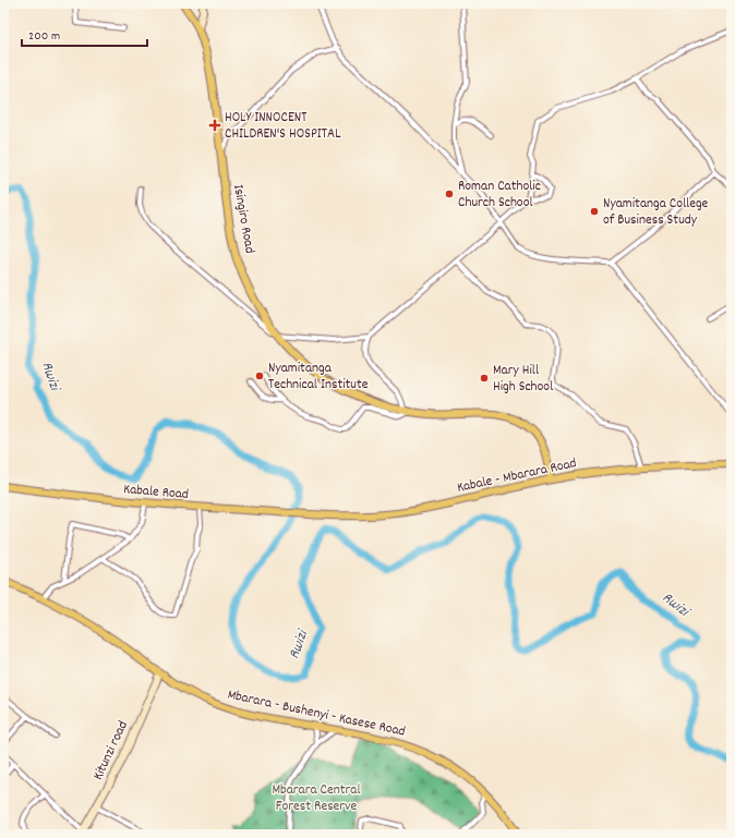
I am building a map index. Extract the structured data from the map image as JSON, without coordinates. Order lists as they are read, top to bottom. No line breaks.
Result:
{"streets":{"main road":["Isingiro Road","Kabale - Mbarara Road","Kabale Road","Mbarara - Bushenyi - Kasese Road"],"street":["Kitunzi road"]},"crossings":[["Isingiro Road","Kabale - Mbarara Road"],["Kabale - Mbarara Road","Kabale Road"],["Mbarara - Bushenyi - Kasese Road","Kitunzi road"]],"water":["Rwizi"],"parks":["Mbarara Central Forest Reserve"],"places":{"health":["HOLY INNOCENT CHILDREN'S HOSPITAL"],"other":["Roman Catholic Church School","Nyamitanga College of Business Study","Nyamitanga Technical Institute","Mary Hill High School"]},"scale_bar":"200 m"}
